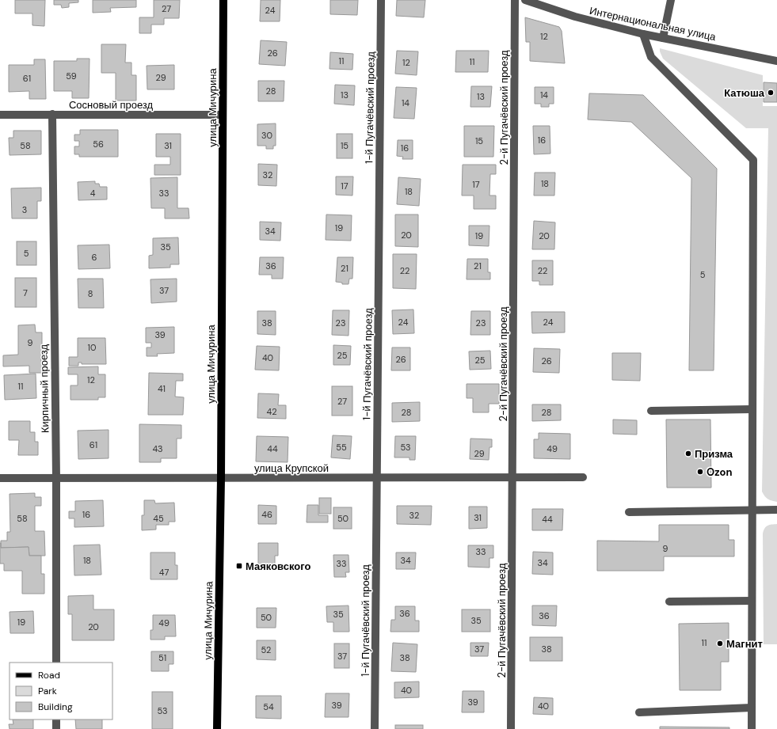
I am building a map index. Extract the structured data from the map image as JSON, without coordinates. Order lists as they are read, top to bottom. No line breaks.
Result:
{"streets":{"main road":["улица Мичурина"],"street":["Интернациональная улица","Сосновый проезд","1-й Пугачёвский проезд","2-й Пугачёвский проезд","Кирпичный проезд","улица Крупской"]},"crossings":[["Сосновый проезд","улица Мичурина"],["Сосновый проезд","Кирпичный проезд"],["улица Мичурина","улица Крупской"],["1-й Пугачёвский проезд","улица Крупской"],["2-й Пугачёвский проезд","улица Крупской"],["Кирпичный проезд","улица Крупской"]],"places":{"other":["Катюша","Призма","Ozon","Магнит"],"transit":["Маяковского"]},"house_numbers":["27","24","12","26","11","11","12","59","29","61","28","13","14","13","14","30","16","15","56","58","31","15","16","32","18","17","17","18","4","33","3","19","34","20","19","20","35","5","6","36","21","21","22","22","5","37","7","8","24","24","38","23","23","39","9","10","25","40","26","25","26","12","11","41","27","42","28","28","61","55","53","43","44","49","29","16","46","32","31","58","45","50","44","9","33","18","34","34","33","47","36","35","36","50","35","19","49","20","11","37","38","52","37","51","38","40","39","39","40","54","53"],"legend":["Road","Park","Building"]}
